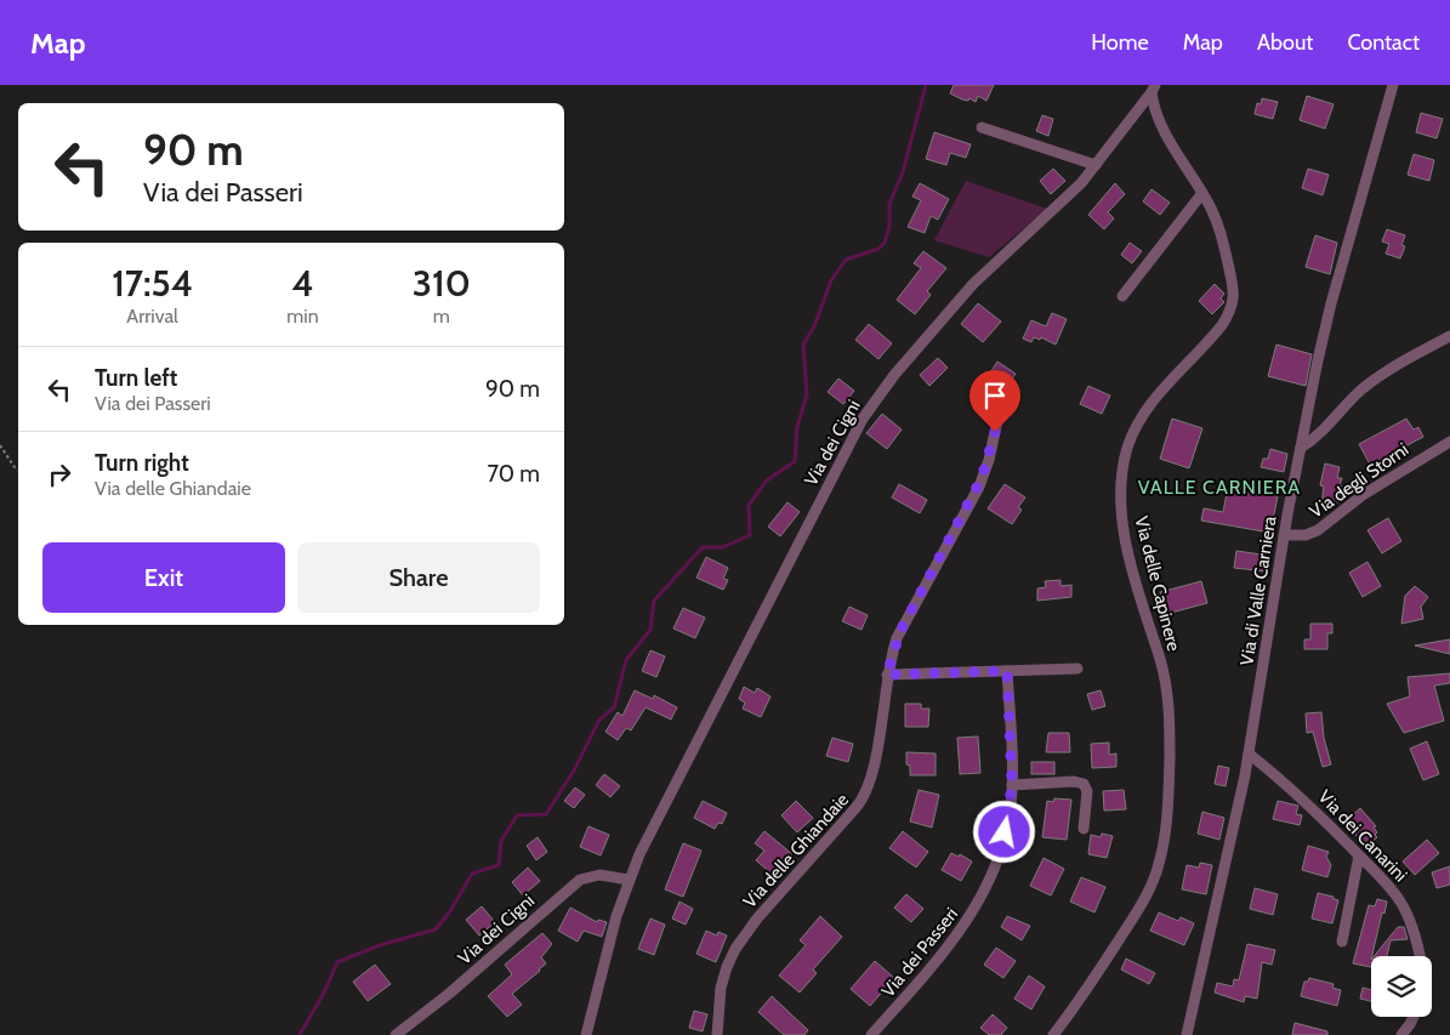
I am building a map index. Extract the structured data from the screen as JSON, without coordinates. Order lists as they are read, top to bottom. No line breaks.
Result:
{"streets":{"street":["Via dei Cigni","Via degli Storni","Via delle Capinere","Via di Valle Carniera","Via dei Canarini","Via delle Ghiandaie","Via dei Passeri"]},"crossings":[["Via dei Cigni","Via delle Capinere"],["Via degli Storni","Via di Valle Carniera"],["Via di Valle Carniera","Via dei Canarini"]],"districts":["VALLE CARNIERA"],"page":{"header":"Map","nav":["Home","Map","About","Contact"],"turn":["90 m","Via dei Passeri"],"eta":["17:54","Arrival","4","min","310","m"],"list":[{"name":"Turn left","note":"Via dei Passeri","value":"90 m"},{"name":"Turn right","note":"Via delle Ghiandaie","value":"70 m"}],"buttons":["Exit","Share"]}}
